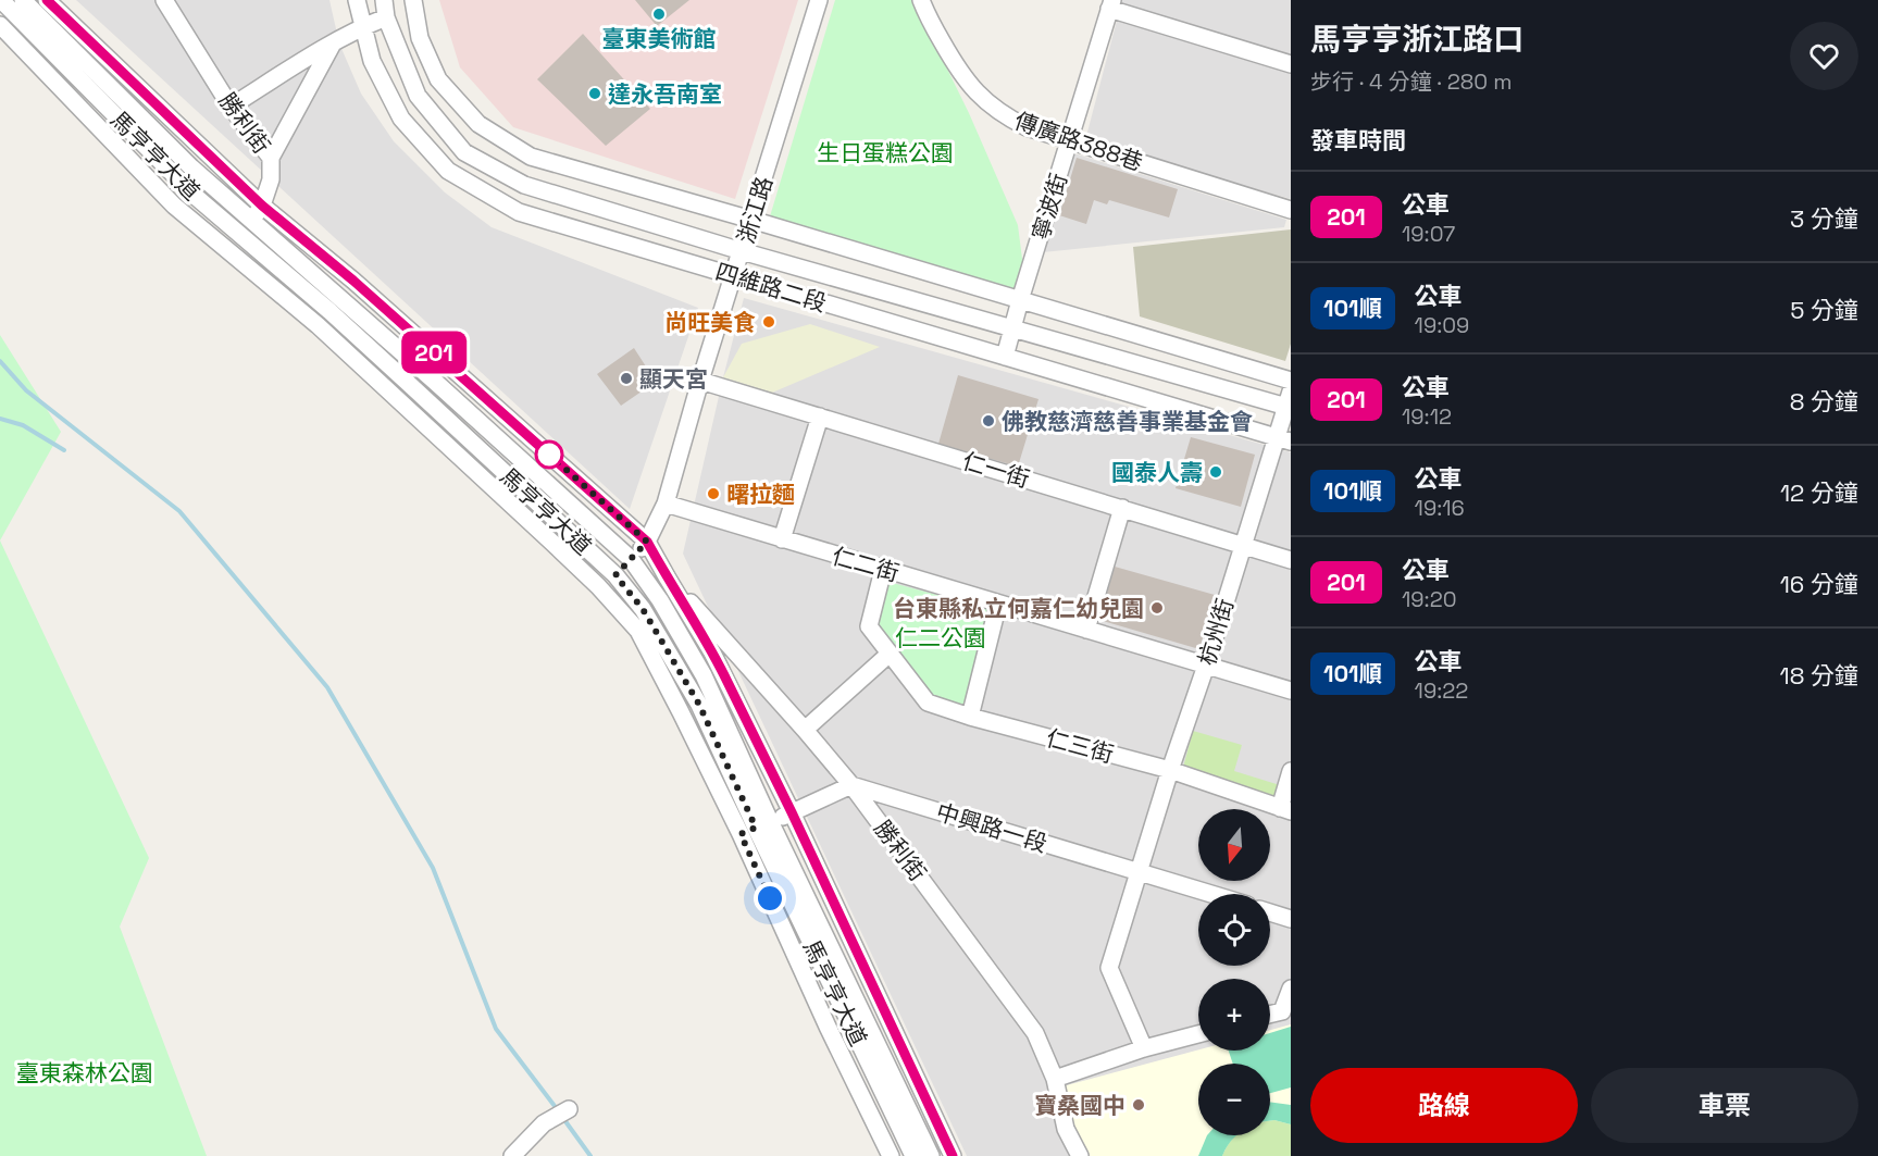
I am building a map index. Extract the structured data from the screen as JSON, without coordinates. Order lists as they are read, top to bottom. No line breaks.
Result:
{"streets":{"street":["勝利街","傳廣路388巷","馬亨亨大道","寧波街","浙江路","四維路二段","仁一街","仁二街","杭州街","仁三街","中興路一段"]},"crossings":[["勝利街","馬亨亨大道"],["勝利街","中興路一段"],["傳廣路388巷","寧波街"],["馬亨亨大道","浙江路"],["寧波街","四維路二段"],["浙江路","四維路二段"],["浙江路","仁一街"],["浙江路","仁二街"],["四維路二段","杭州街"],["仁一街","杭州街"],["仁二街","杭州街"],["仁二街","仁三街"],["杭州街","仁三街"],["杭州街","中興路一段"]],"parks":["生日蛋糕公園","仁二公園","臺東森林公園"],"places":["臺東美術館","達永吾南室","尚旺美食","顯天宮","佛教慈濟慈善事業基金會","國泰人壽","曙拉麵","台東縣私立何嘉仁幼兒園","寶桑國中"],"lines":["bus line 201"],"north":"bottom","page":{"on_map":"201","heading":[["馬亨亨浙江路口","步行 · 4 分鐘 · 280 m"],"發車時間"],"list":[{"mark":"201","name":"公車","note":"19:07","value":"3 分鐘"},{"mark":"101順","name":"公車","note":"19:09","value":"5 分鐘"},{"mark":"201","name":"公車","note":"19:12","value":"8 分鐘"},{"mark":"101順","name":"公車","note":"19:16","value":"12 分鐘"},{"mark":"201","name":"公車","note":"19:20","value":"16 分鐘"},{"mark":"101順","name":"公車","note":"19:22","value":"18 分鐘"}],"map_buttons":["+","−"],"buttons":["路線","車票"]}}
